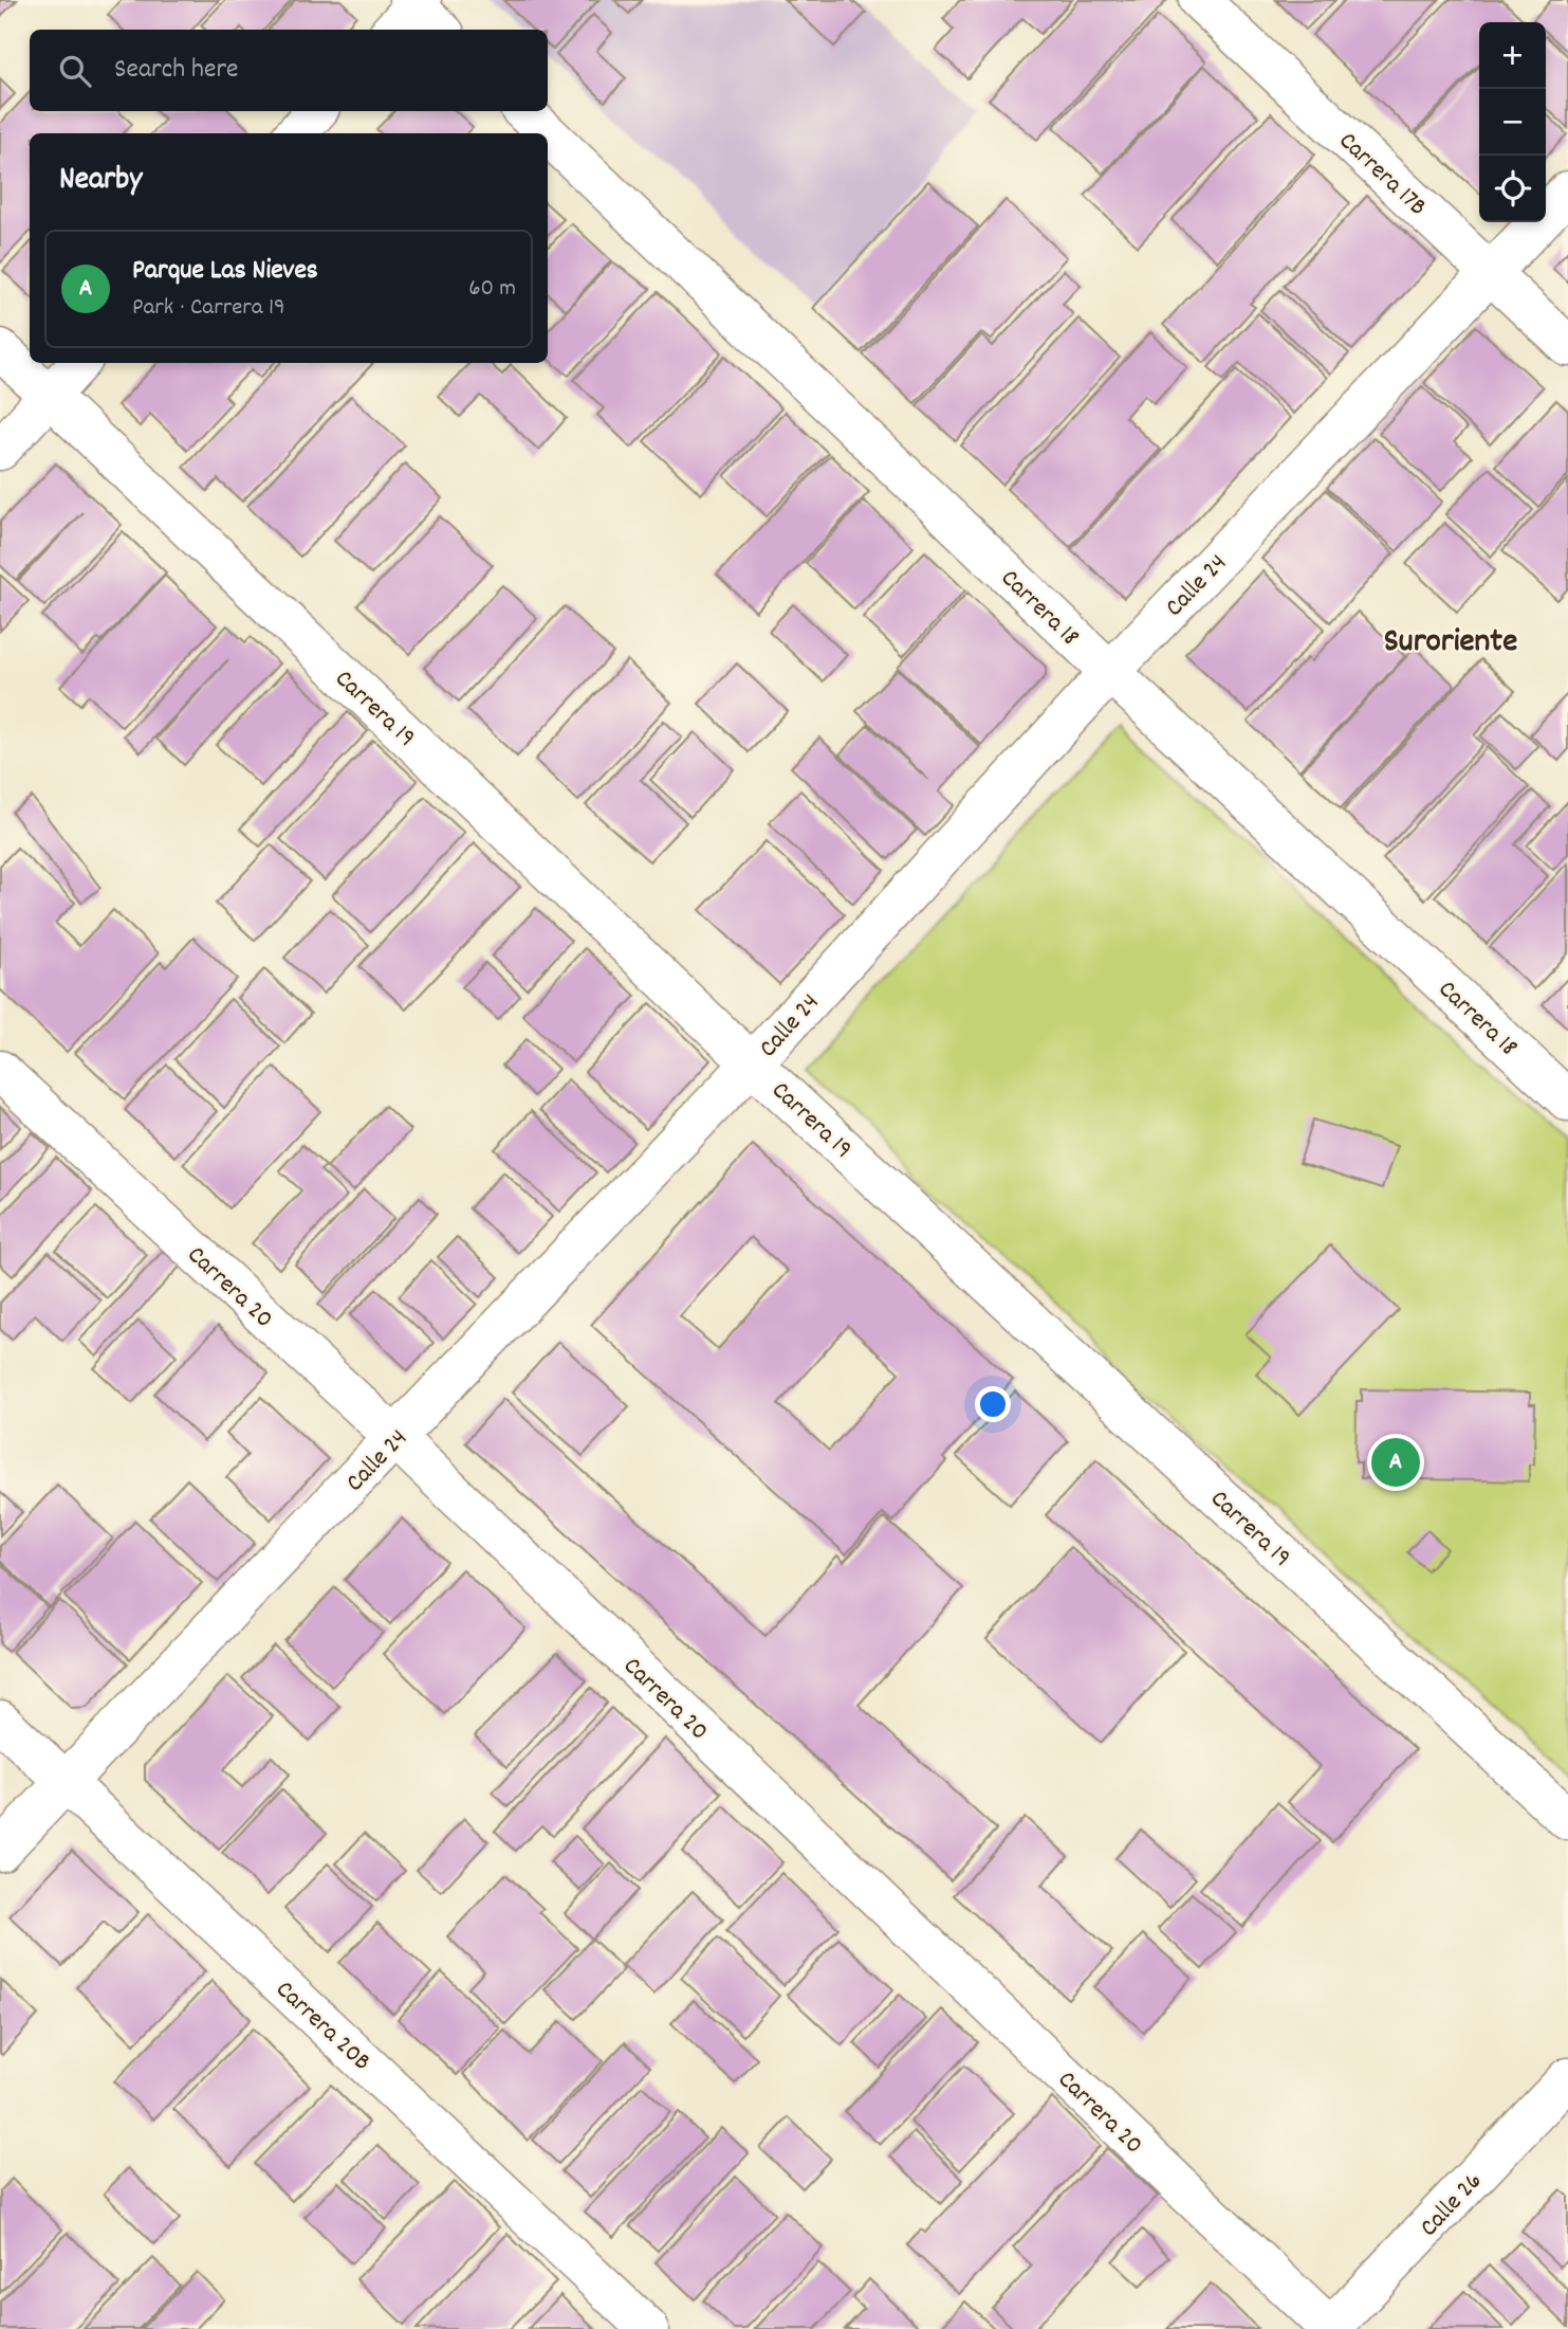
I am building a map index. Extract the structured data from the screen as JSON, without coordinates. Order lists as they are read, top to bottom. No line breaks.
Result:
{"streets":{"street":["Carrera 17B","Calle 24","Carrera 18","Carrera 19","Carrera 20","Carrera 20B","Calle 26"]},"crossings":[["Carrera 17B","Calle 24"],["Calle 24","Carrera 18"],["Calle 24","Carrera 19"],["Calle 24","Carrera 20"],["Calle 24","Carrera 20B"],["Carrera 20","Calle 26"]],"districts":["Suroriente"],"page":{"map_buttons":["+","−"],"search":"Search here","heading":"Nearby","list":[{"mark":"A","name":"Parque Las Nieves","note":"Park · Carrera 19","value":"60 m"}],"pins":"A"}}
